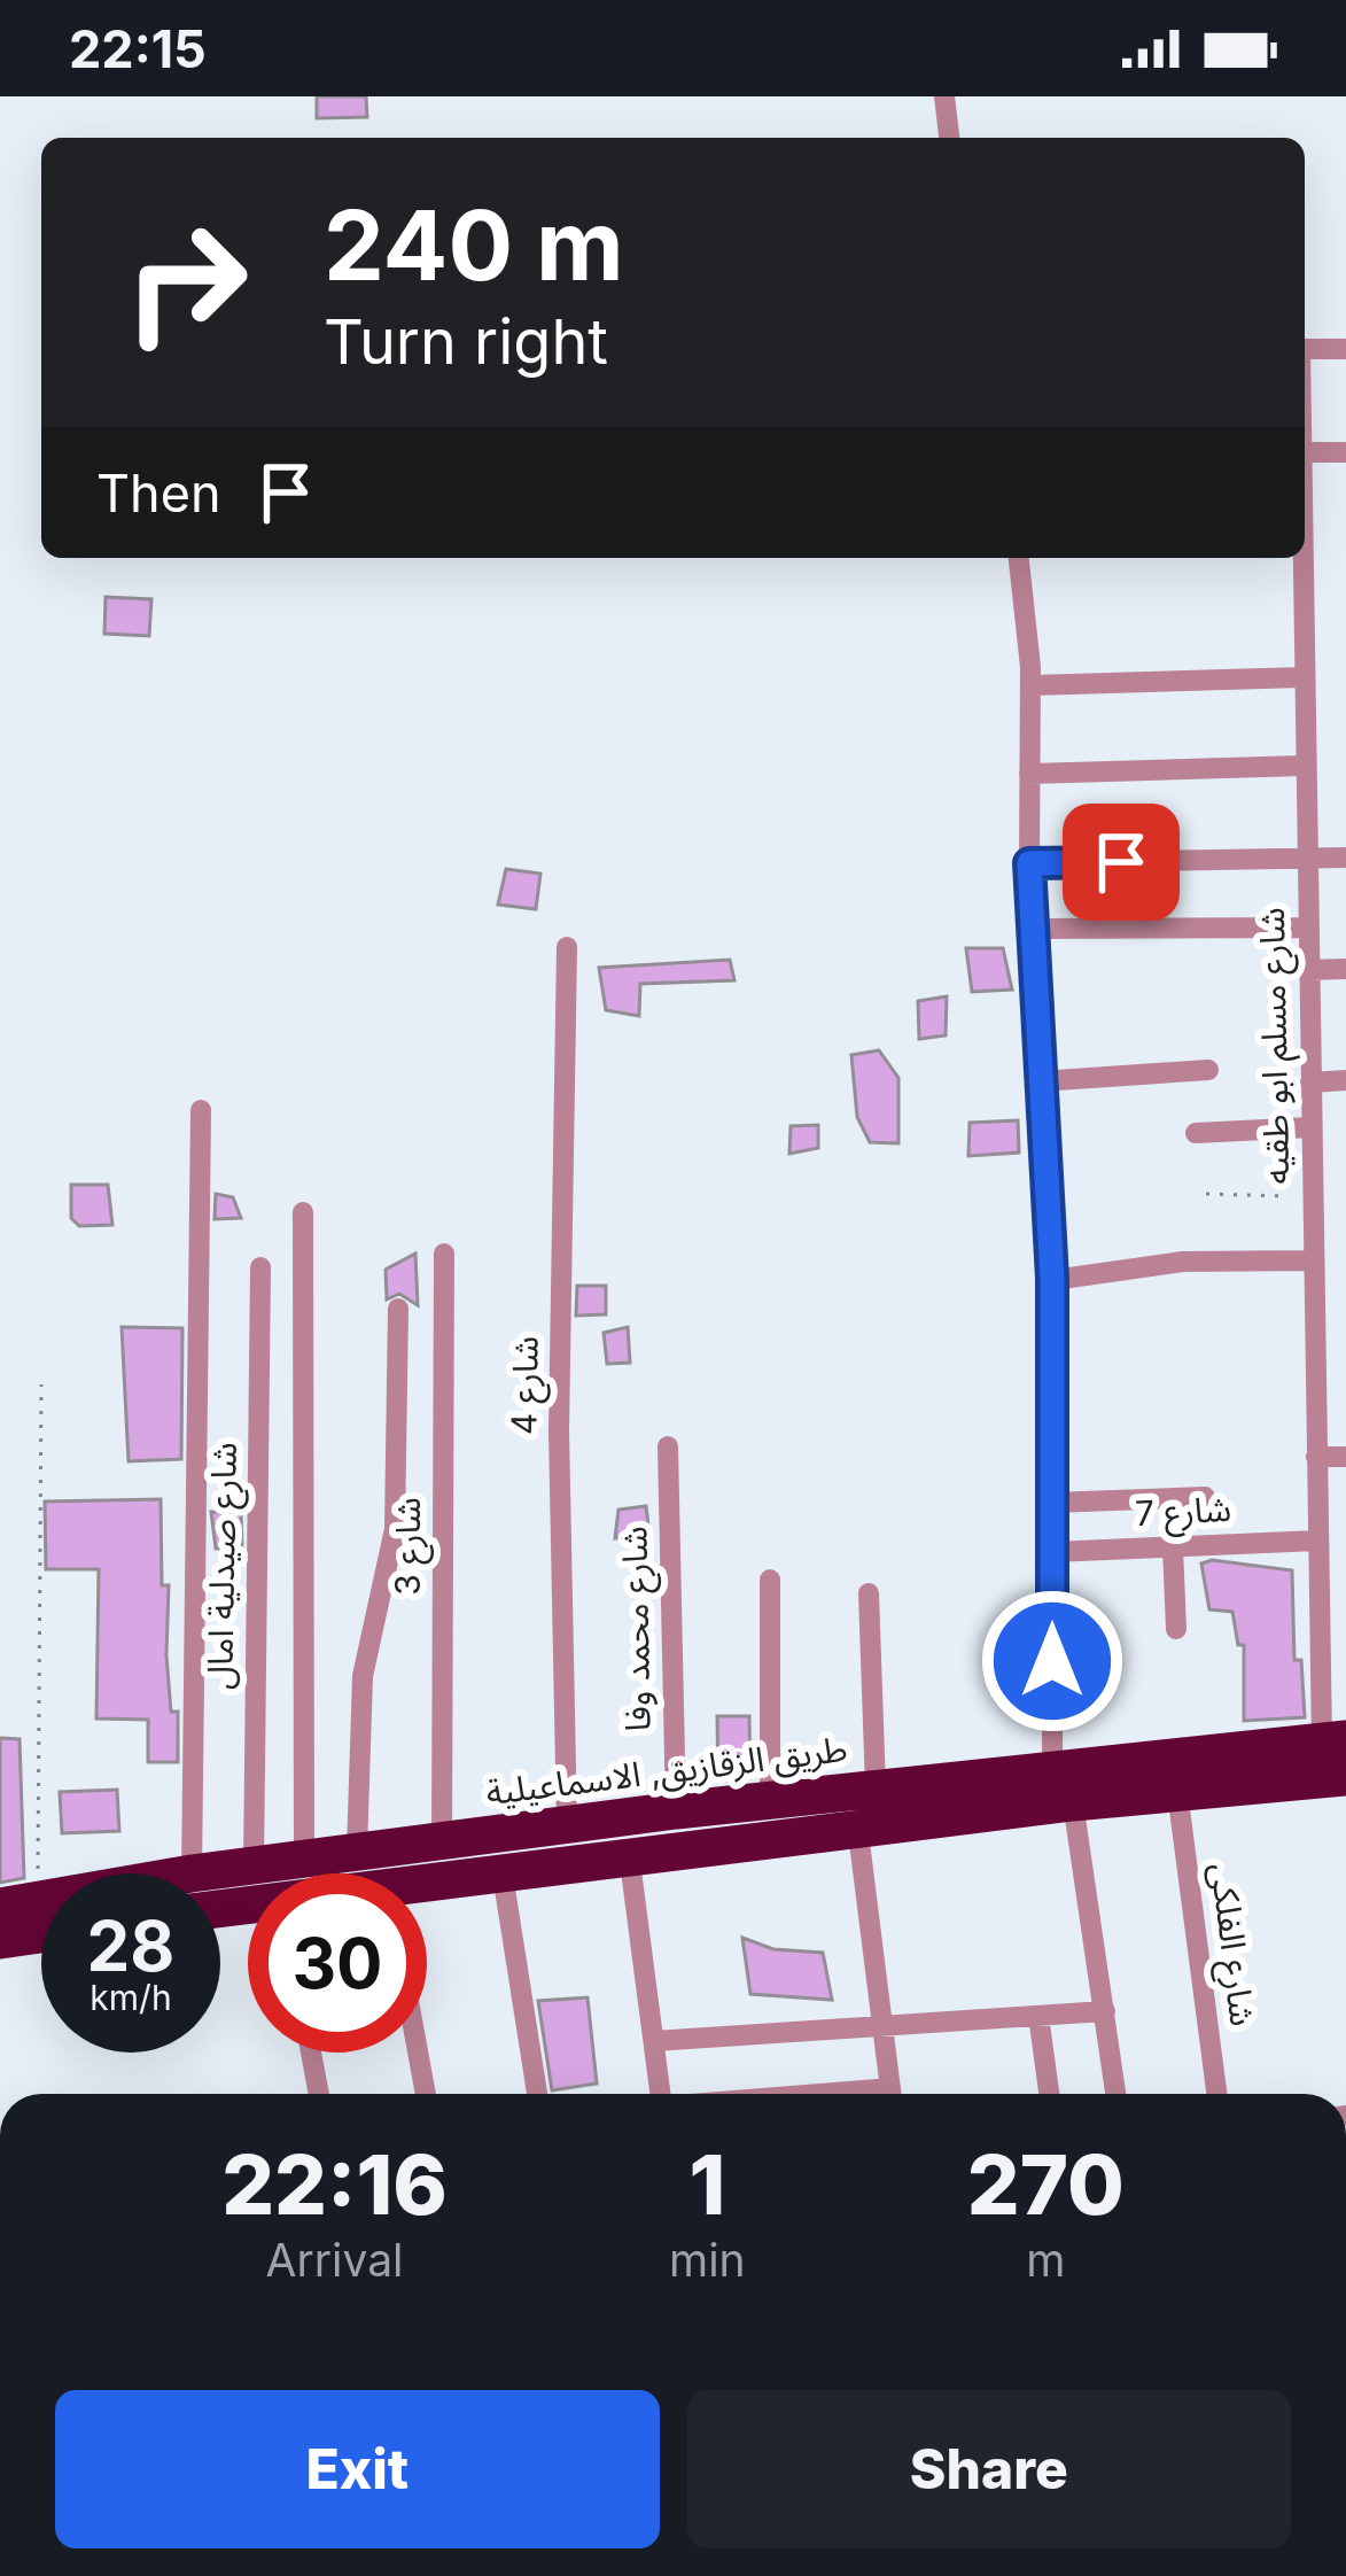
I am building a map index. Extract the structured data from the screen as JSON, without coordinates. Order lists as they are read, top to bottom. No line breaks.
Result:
{"streets":{"highway":["طريق الزقازيق, الاسماعيلية"],"street":["شارع مسلم ابو طقيه","شارع 4","شارع 7","شارع 3","شارع صيدلية امال","شارع محمد وفا","شارع الفلكى"]},"crossings":[["شارع مسلم ابو طقيه","شارع 7"],["شارع مسلم ابو طقيه","طريق الزقازيق, الاسماعيلية"],["شارع 4","طريق الزقازيق, الاسماعيلية"],["شارع 3","طريق الزقازيق, الاسماعيلية"],["شارع صيدلية امال","طريق الزقازيق, الاسماعيلية"],["شارع محمد وفا","طريق الزقازيق, الاسماعيلية"],["طريق الزقازيق, الاسماعيلية","شارع الفلكى"]],"page":{"status":"22:15","turn":["240 m","Turn right"],"then":"Then","speed":"28 km/h","limit":"30","eta":["22:16","Arrival","1","min","270","m"],"buttons":["Exit","Share"]}}
